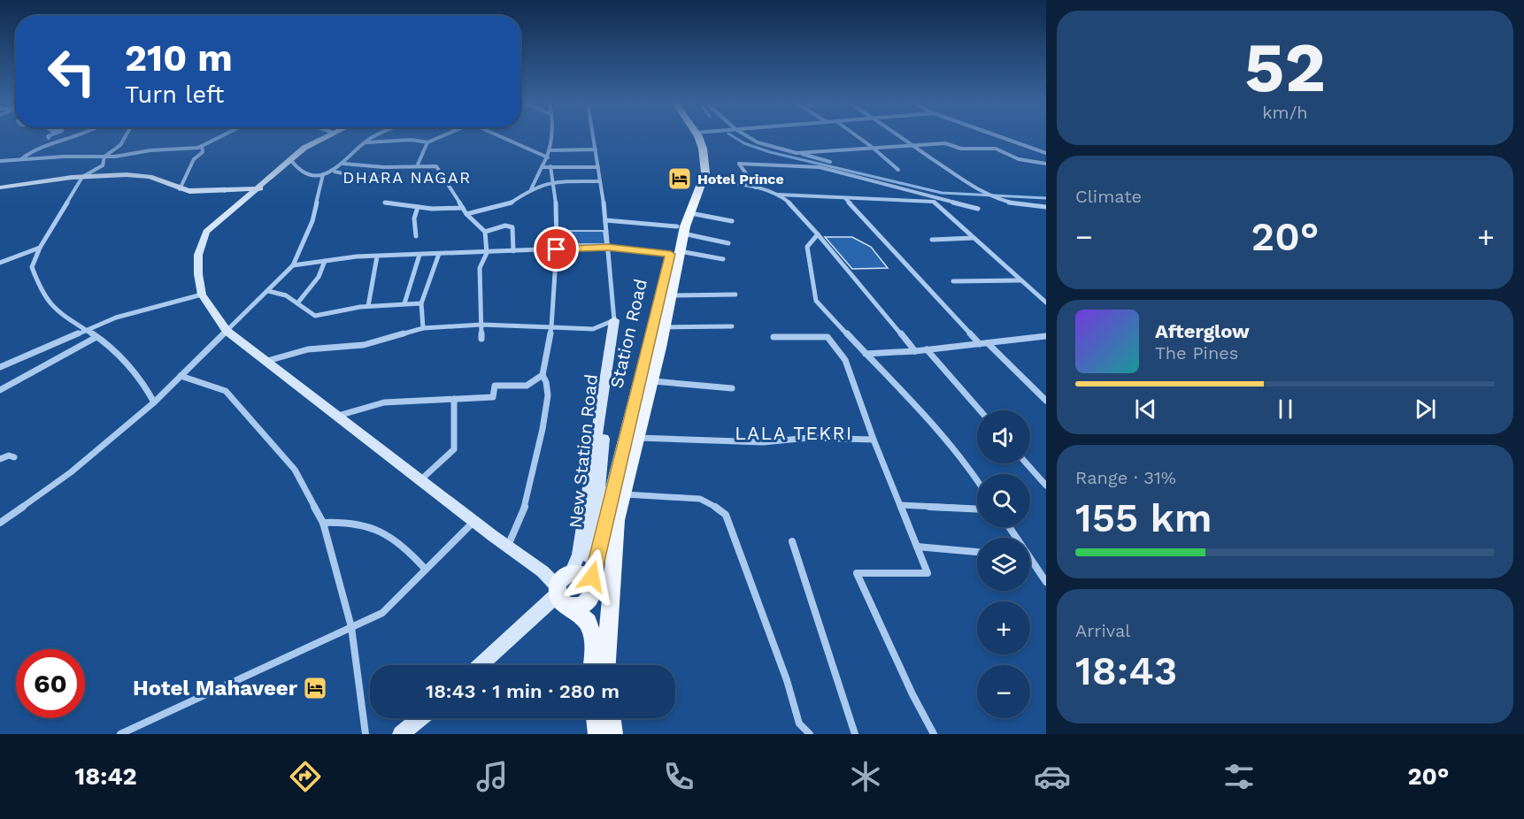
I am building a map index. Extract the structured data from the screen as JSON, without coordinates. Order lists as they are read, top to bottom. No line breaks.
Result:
{"streets":{"main road":["Station Road"],"street":["New Station Road"]},"crossings":[["Station Road","New Station Road"]],"districts":["DHARA NAGAR","LALA TEKRI"],"places":{"hotel":["Hotel Prince","Hotel Mahaveer"]},"page":{"tile":[["52","km/h"],"Climate",["Range · 31%","155 km"],["Arrival","18:43"]],"turn":["210 m","Turn left"],"heat":["−","20°","+"],"song":["Afterglow","The Pines"],"map_buttons":["+","−"],"limit":"60","trip":"18:43 · 1 min · 280 m","tabs":["18:42","20°"]}}
